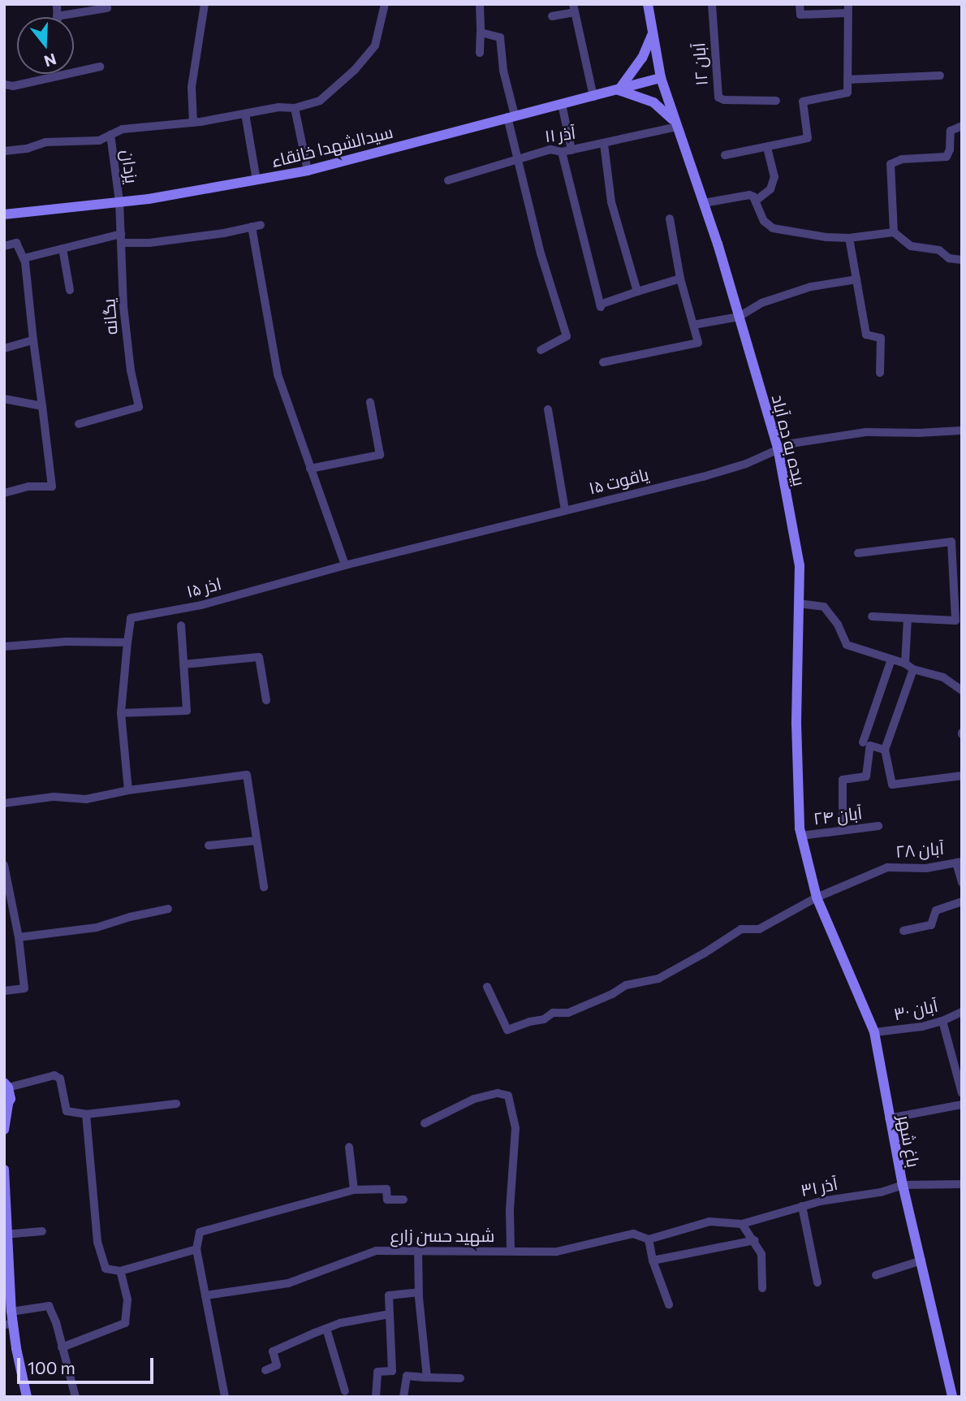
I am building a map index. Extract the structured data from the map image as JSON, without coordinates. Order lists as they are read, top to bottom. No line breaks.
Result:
{"streets":{"main road":["سیدالشهدا خانقاء","بیده به ده آباد","باغ شهر"],"street":["آبان ۱۲","آذر ۱۱","یزدان","یگانه","یاقوت ۱۵","اذر ۱۵","آبان ۲۴","آبان ۲۸","آبان ۳۰","آذر ۳۱","شهید حسن زارع"]},"crossings":[["آذر ۱۱","بیده به ده آباد"],["سیدالشهدا خانقاء","یزدان"],["سیدالشهدا خانقاء","یگانه"],["سیدالشهدا خانقاء","بیده به ده آباد"],["یزدان","یگانه"],["بیده به ده آباد","یاقوت ۱۵"],["بیده به ده آباد","آبان ۲۴"],["بیده به ده آباد","آبان ۲۸"],["بیده به ده آباد","باغ شهر"],["یاقوت ۱۵","اذر ۱۵"],["آبان ۲۸","باغ شهر"],["آبان ۳۰","باغ شهر"],["باغ شهر","آذر ۳۱"]],"scale_bar":"100 m","north":"bottom"}
